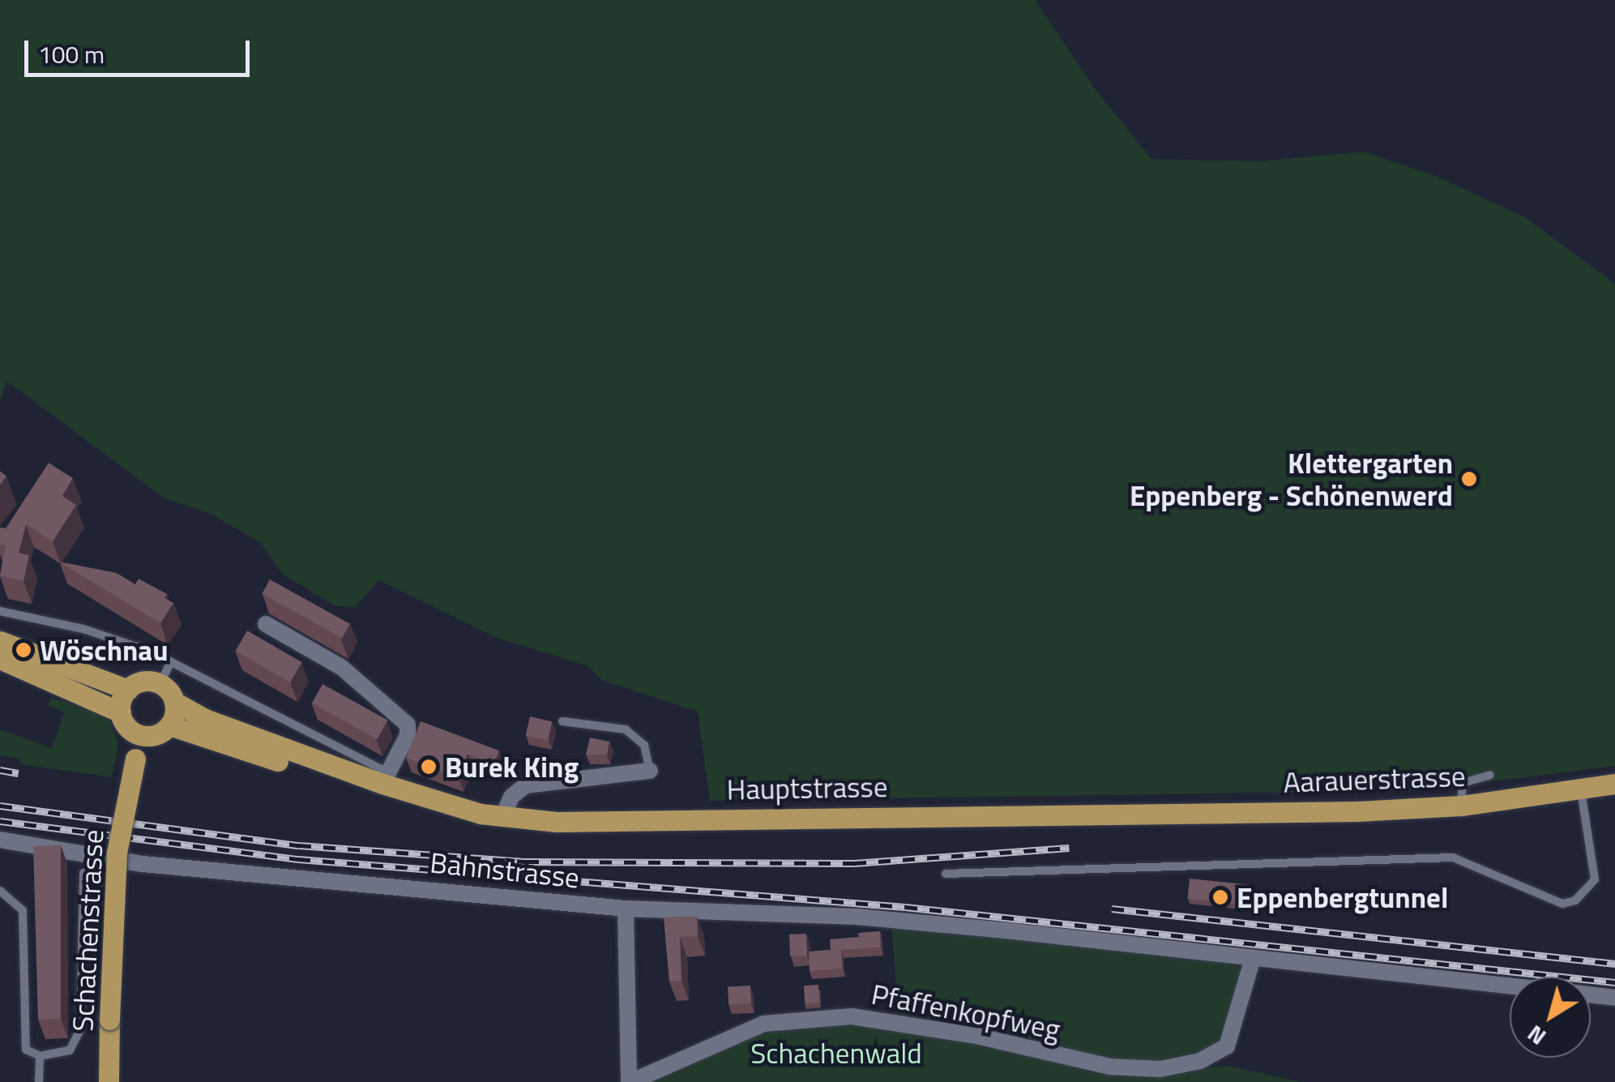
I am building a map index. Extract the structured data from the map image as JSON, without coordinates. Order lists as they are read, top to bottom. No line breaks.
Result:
{"streets":{"main road":["Aarauerstrasse","Hauptstrasse","Schachenstrasse"],"street":["Bahnstrasse","Pfaffenkopfweg"]},"crossings":[["Aarauerstrasse","Hauptstrasse"],["Hauptstrasse","Schachenstrasse"],["Bahnstrasse","Pfaffenkopfweg"]],"parks":["Schachenwald"],"places":["Klettergarten Eppenberg - Schönenwerd","Wöschnau","Burek King","Eppenbergtunnel"],"scale_bar":"100 m","north":"bottom left"}
